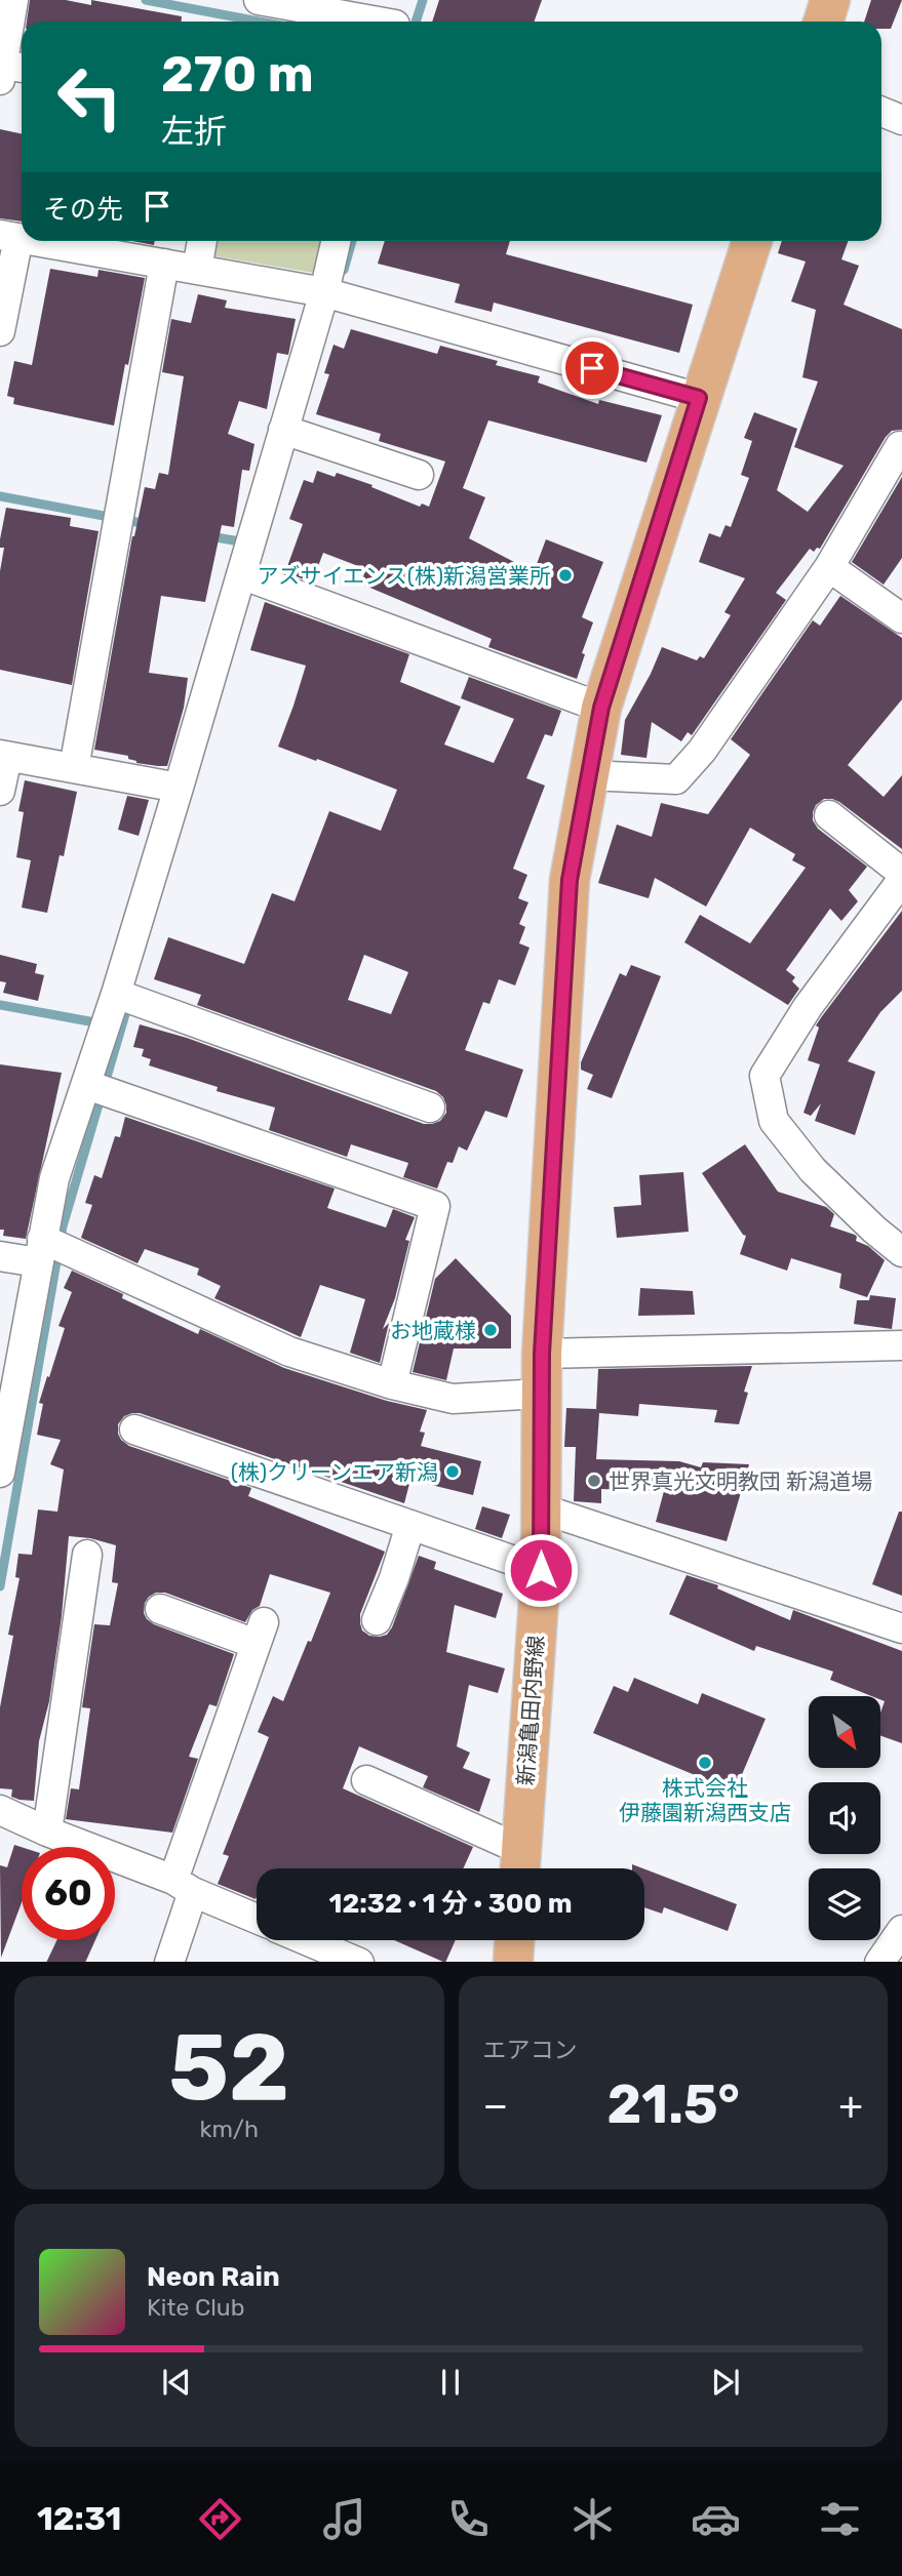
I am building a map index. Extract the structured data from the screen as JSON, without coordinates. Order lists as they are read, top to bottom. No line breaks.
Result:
{"streets":{"main road":["新潟亀田内野線"]},"places":["アズサイエンス(株)新潟営業所","お地蔵様","(株)クリーンエア新潟","世界真光文明教団 新潟道場","株式会社 伊藤園新潟西支店"],"north":"bottom right","page":{"turn":["270 m","左折"],"then":"その先","limit":"60","trip":"12:32 · 1 分 · 300 m","tile":[["52","km/h"],"エアコン"],"heat":["−","21.5°","+"],"song":["Neon Rain","Kite Club"],"tabs":"12:31"}}
